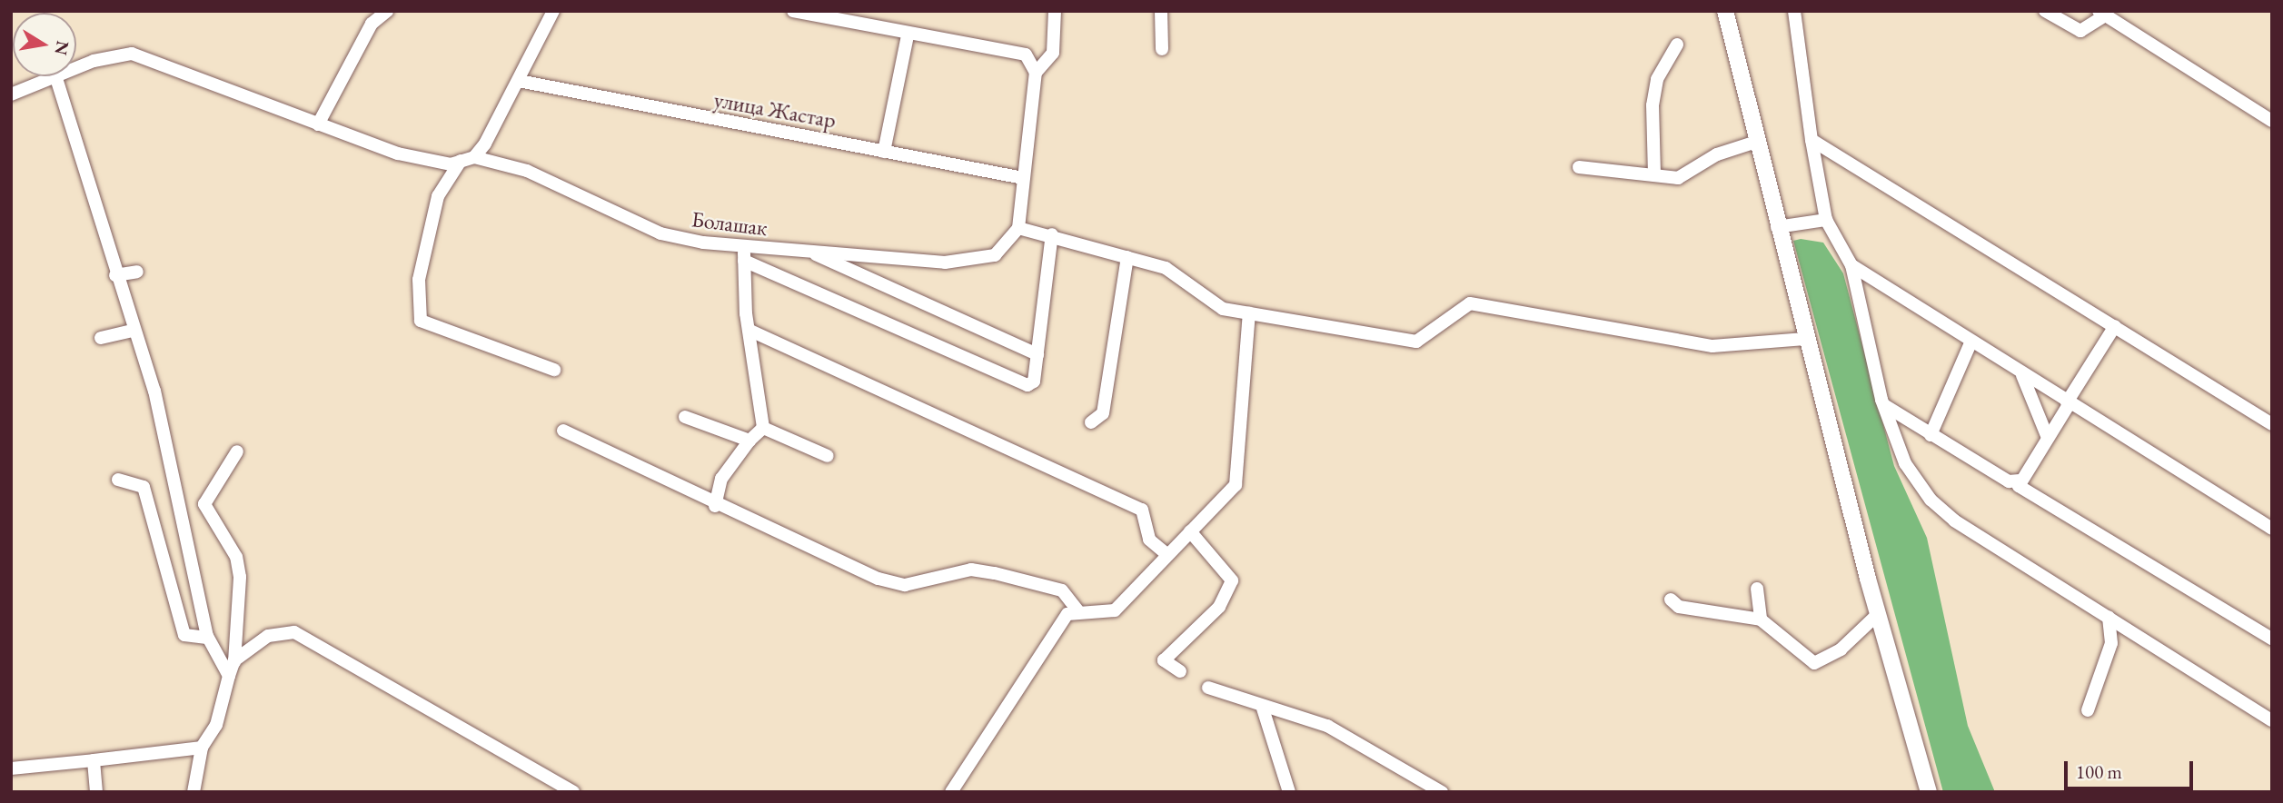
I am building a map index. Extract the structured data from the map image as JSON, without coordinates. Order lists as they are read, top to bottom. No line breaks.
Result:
{"streets":{"street":["улица Жастар","Болашак"]},"scale_bar":"100 m","north":"right"}
